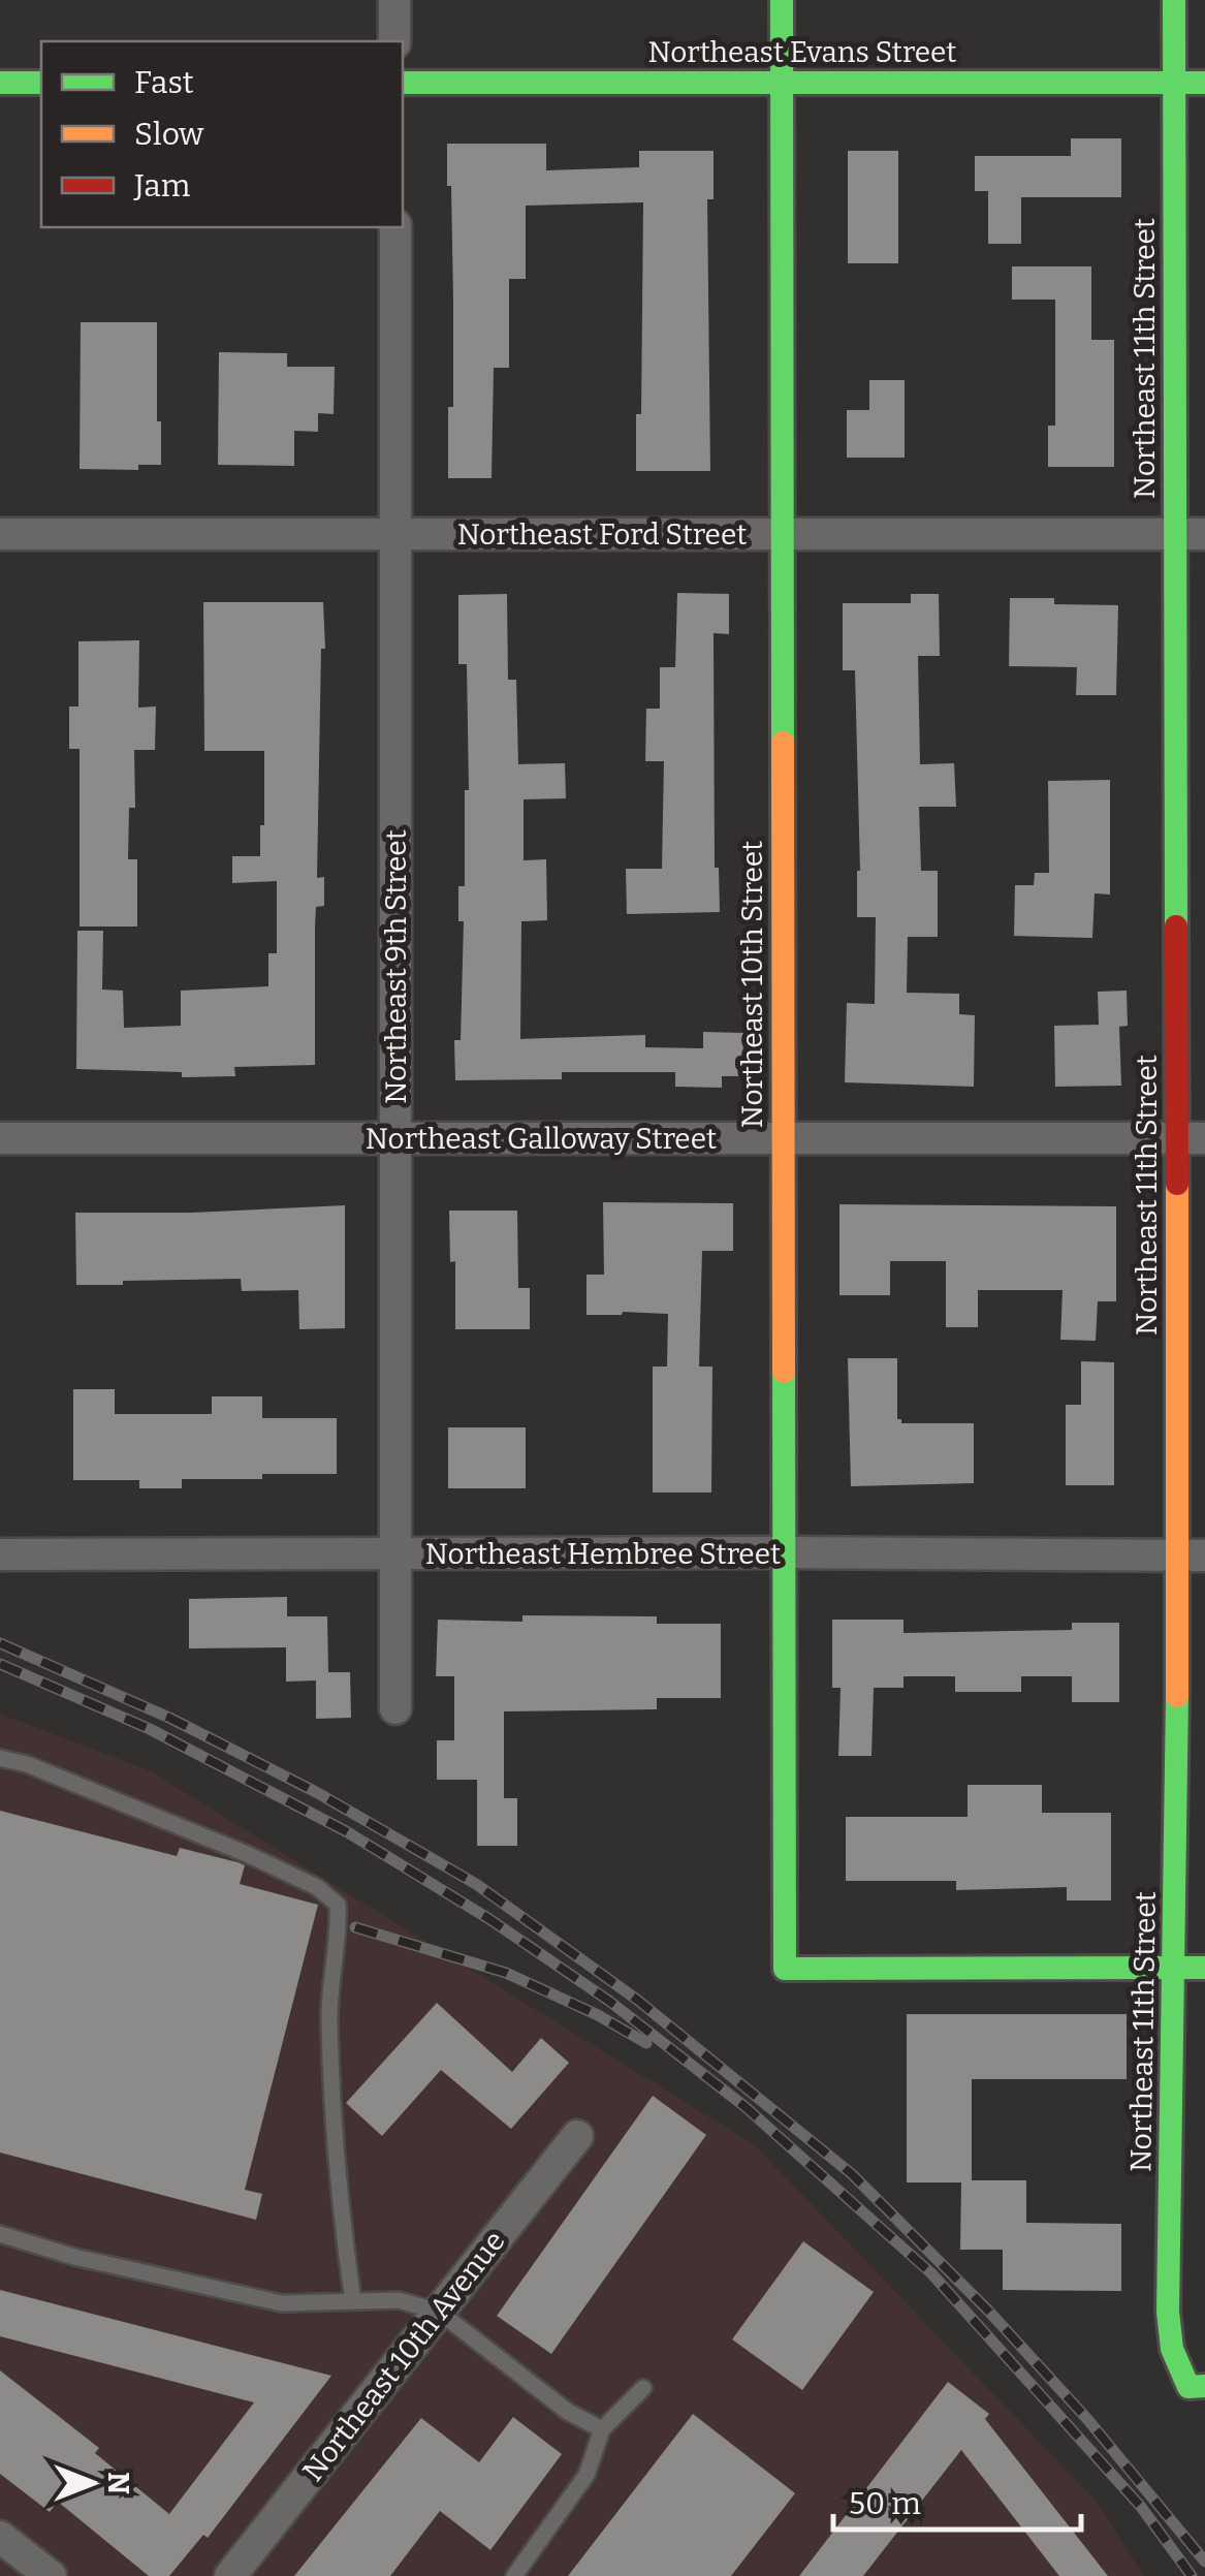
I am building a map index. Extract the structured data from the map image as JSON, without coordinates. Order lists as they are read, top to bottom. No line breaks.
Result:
{"streets":{"street":["Northeast Evans Street","Northeast 11th Street","Northeast Ford Street","Northeast 9th Street","Northeast 10th Street","Northeast Galloway Street","Northeast Hembree Street","Northeast 10th Avenue"]},"crossings":[["Northeast Evans Street","Northeast 11th Street"],["Northeast Evans Street","Northeast 10th Street"],["Northeast 11th Street","Northeast Ford Street"],["Northeast 11th Street","Northeast 10th Street"],["Northeast 11th Street","Northeast Galloway Street"],["Northeast 11th Street","Northeast Hembree Street"],["Northeast Ford Street","Northeast 9th Street"],["Northeast Ford Street","Northeast 10th Street"],["Northeast 9th Street","Northeast Galloway Street"],["Northeast 9th Street","Northeast Hembree Street"],["Northeast 10th Street","Northeast Galloway Street"],["Northeast 10th Street","Northeast Hembree Street"]],"legend":["Fast","Slow","Jam"],"scale_bar":"50 m","north":"right"}
